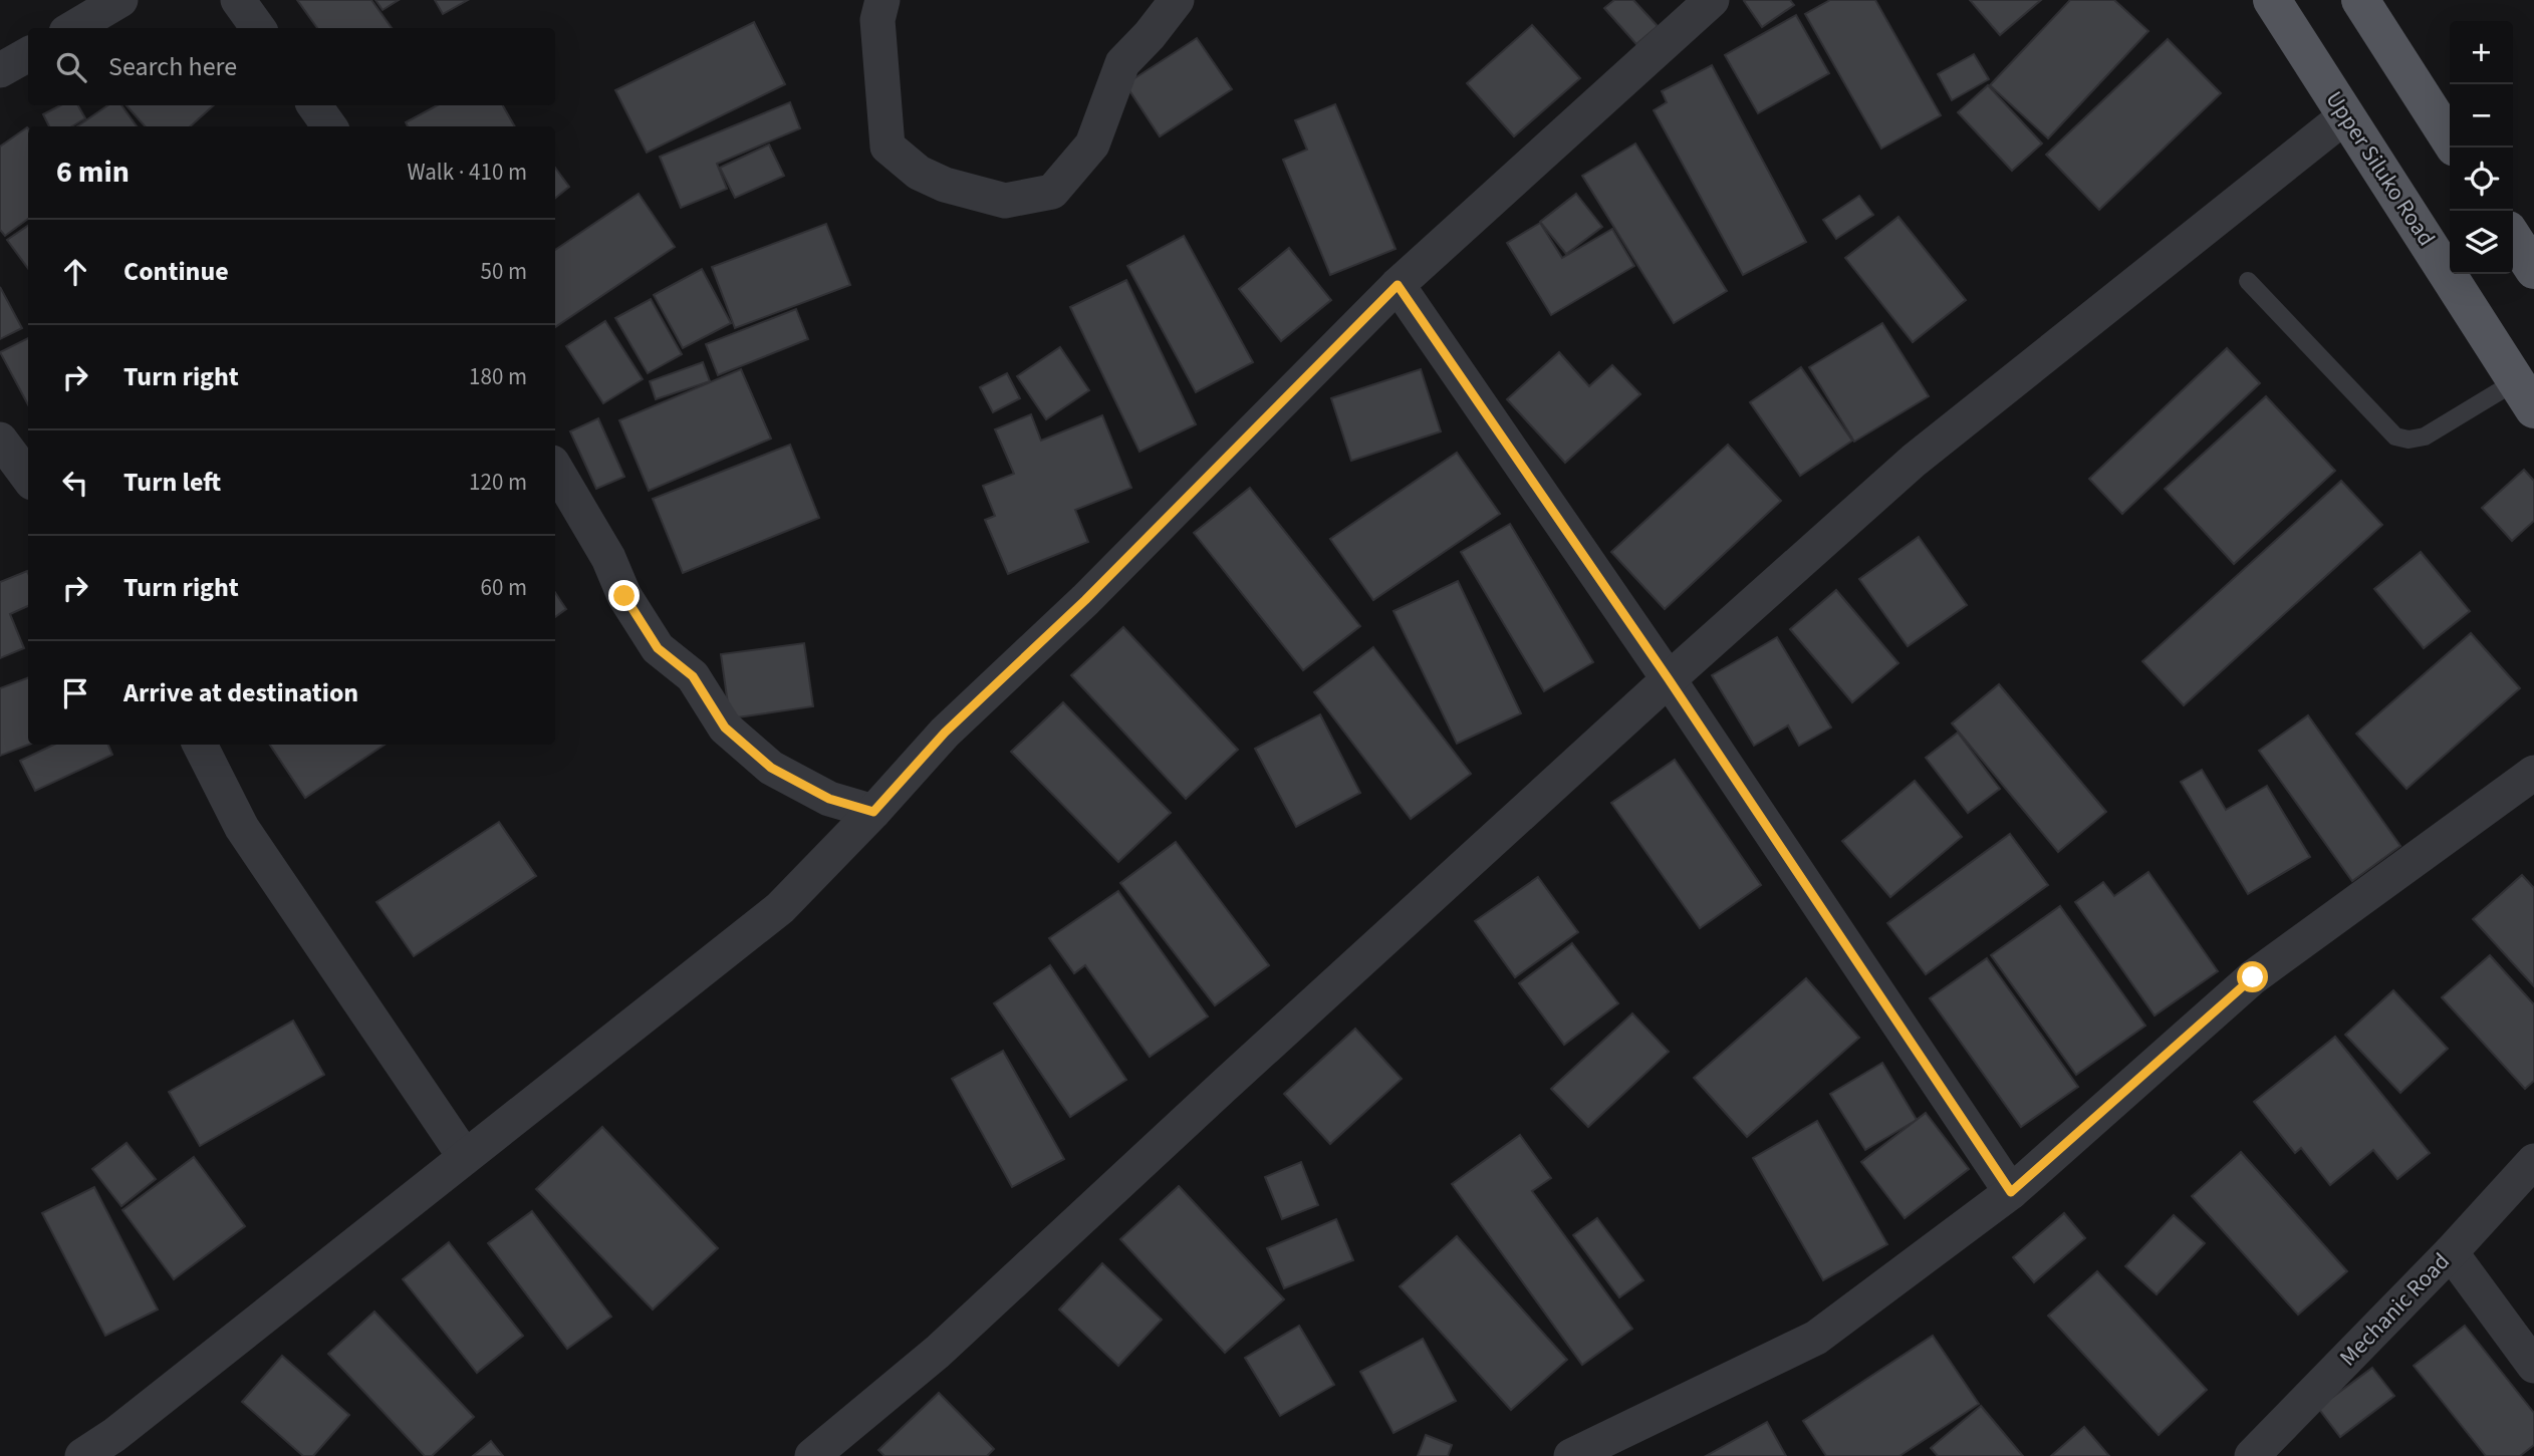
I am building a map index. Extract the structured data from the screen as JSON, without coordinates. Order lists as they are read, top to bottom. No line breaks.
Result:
{"streets":{"main road":["Upper Siluko Road"],"street":["Mechanic Road"]},"page":{"map_buttons":["+","−"],"search":"Search here","heading":["6 min","Walk · 410 m"],"list":[["Continue","50 m"],["Turn right","180 m"],["Turn left","120 m"],["Turn right","60 m"],"Arrive at destination"]}}
